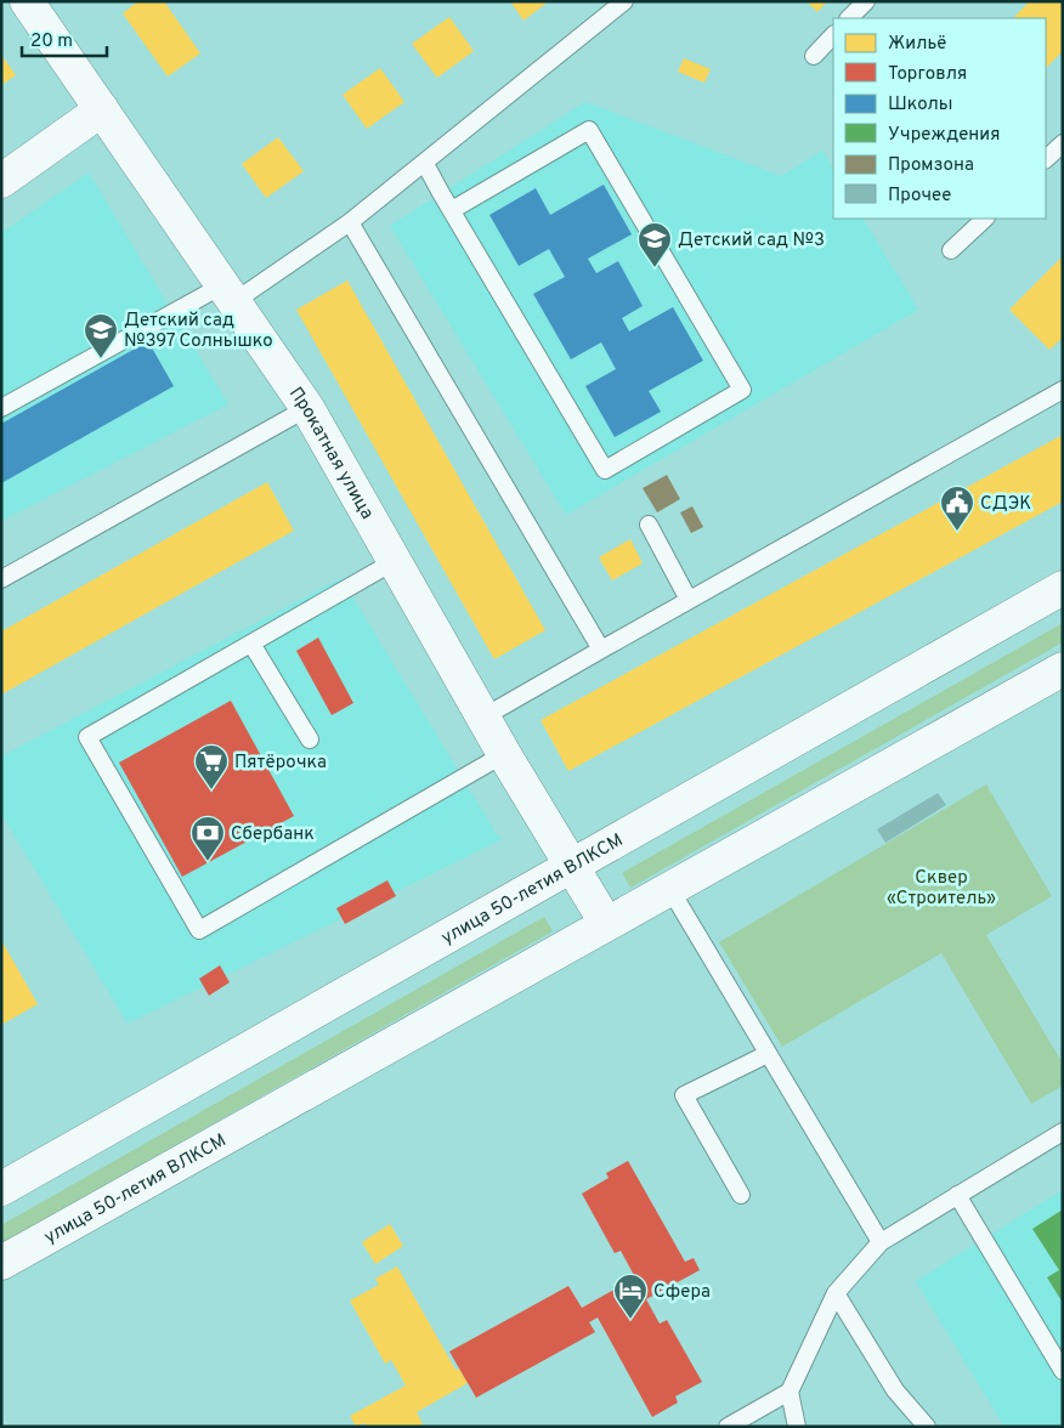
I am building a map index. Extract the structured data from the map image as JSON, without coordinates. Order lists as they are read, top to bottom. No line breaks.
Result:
{"streets":{"main road":["Прокатная улица","улица 50-летия ВЛКСМ"]},"crossings":[["Прокатная улица","улица 50-летия ВЛКСМ"]],"parks":["Сквер «Cтроитель»"],"places":{"school or university":["Детский сад №3","Детский сад №397 Солнышко"],"public building":["СДЭК"],"supermarket":["Пятёрочка"],"bank":["Сбербанк"],"hotel":["Сфера"]},"legend":["Жильё","Торговля","Школы","Учреждения","Промзона","Прочее"],"scale_bar":"20 m"}
